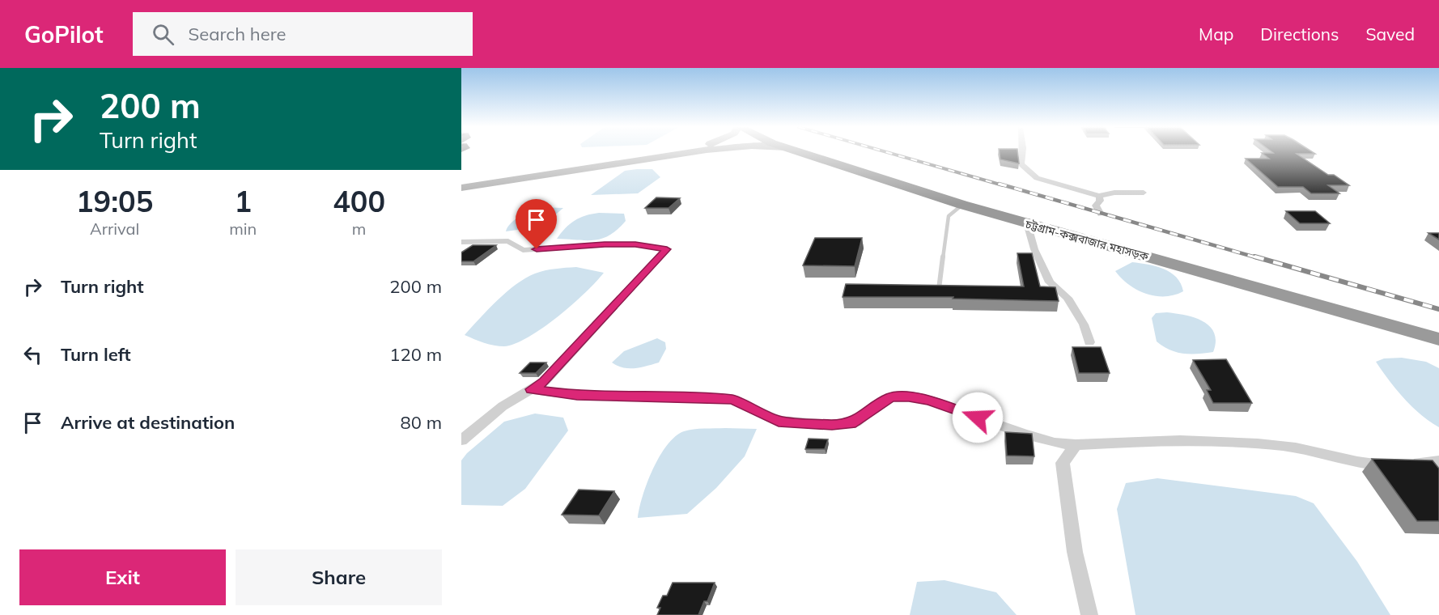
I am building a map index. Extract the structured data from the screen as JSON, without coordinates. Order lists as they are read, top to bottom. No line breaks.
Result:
{"streets":{"highway":["চট্টগ্রাম-কক্সবাজার মহাসড়ক"]},"page":{"header":"GoPilot","search":"Search here","nav":["Map","Directions","Saved"],"turn":["200 m","Turn right"],"eta":["19:05","Arrival","1","min","400","m"],"list":[{"name":"Turn right","value":"200 m"},{"name":"Turn left","value":"120 m"},{"name":"Arrive at destination","value":"80 m"}],"buttons":["Exit","Share"]}}
